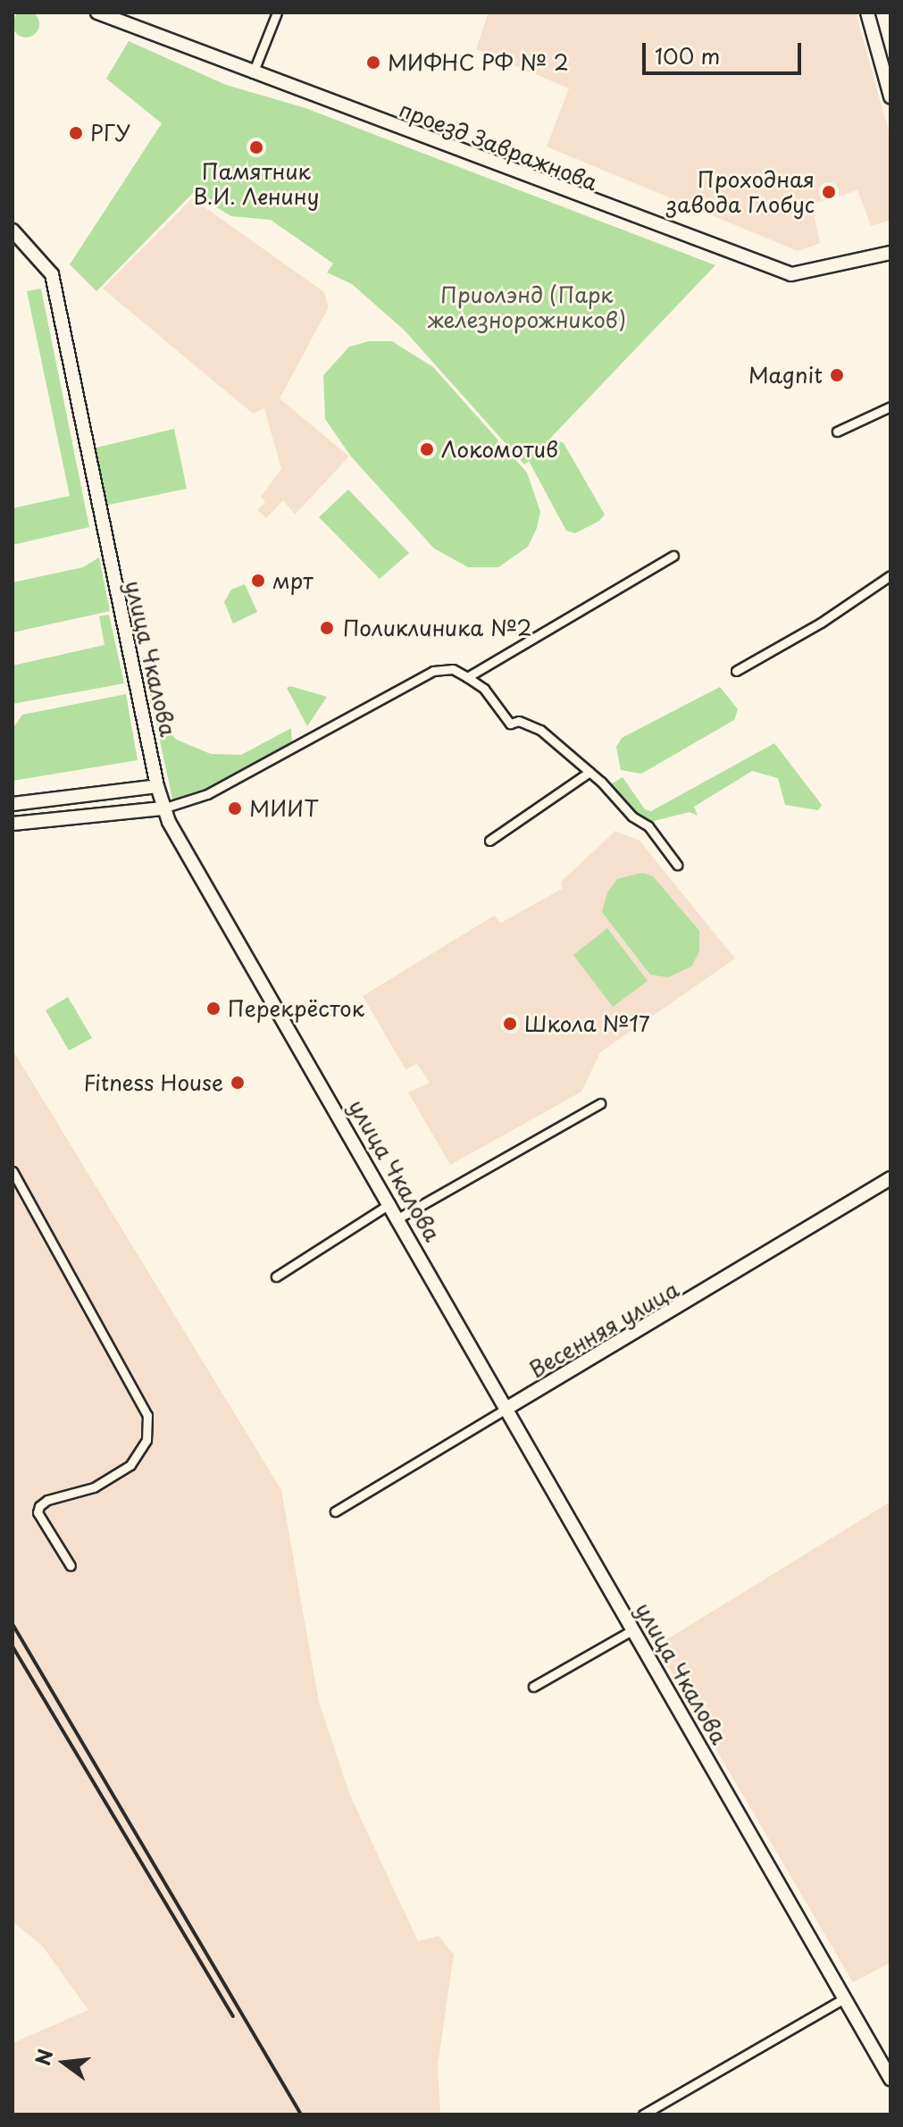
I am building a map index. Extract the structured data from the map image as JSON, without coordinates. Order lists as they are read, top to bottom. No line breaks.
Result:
{"streets":{"street":["проезд Завражнова","улица Чкалова","Весенняя улица"]},"crossings":[["улица Чкалова","Весенняя улица"]],"parks":["Приолэнд (Парк железнорожников)"],"places":["МИФНС РФ № 2","РГУ","Памятник В.И. Ленину","Проходная завода Глобус","Magnit","Локомотив","мрт","Поликлиника №2","МИИТ","Перекрёсток","Школа №17","Fitness House"],"scale_bar":"100 m","north":"left"}
